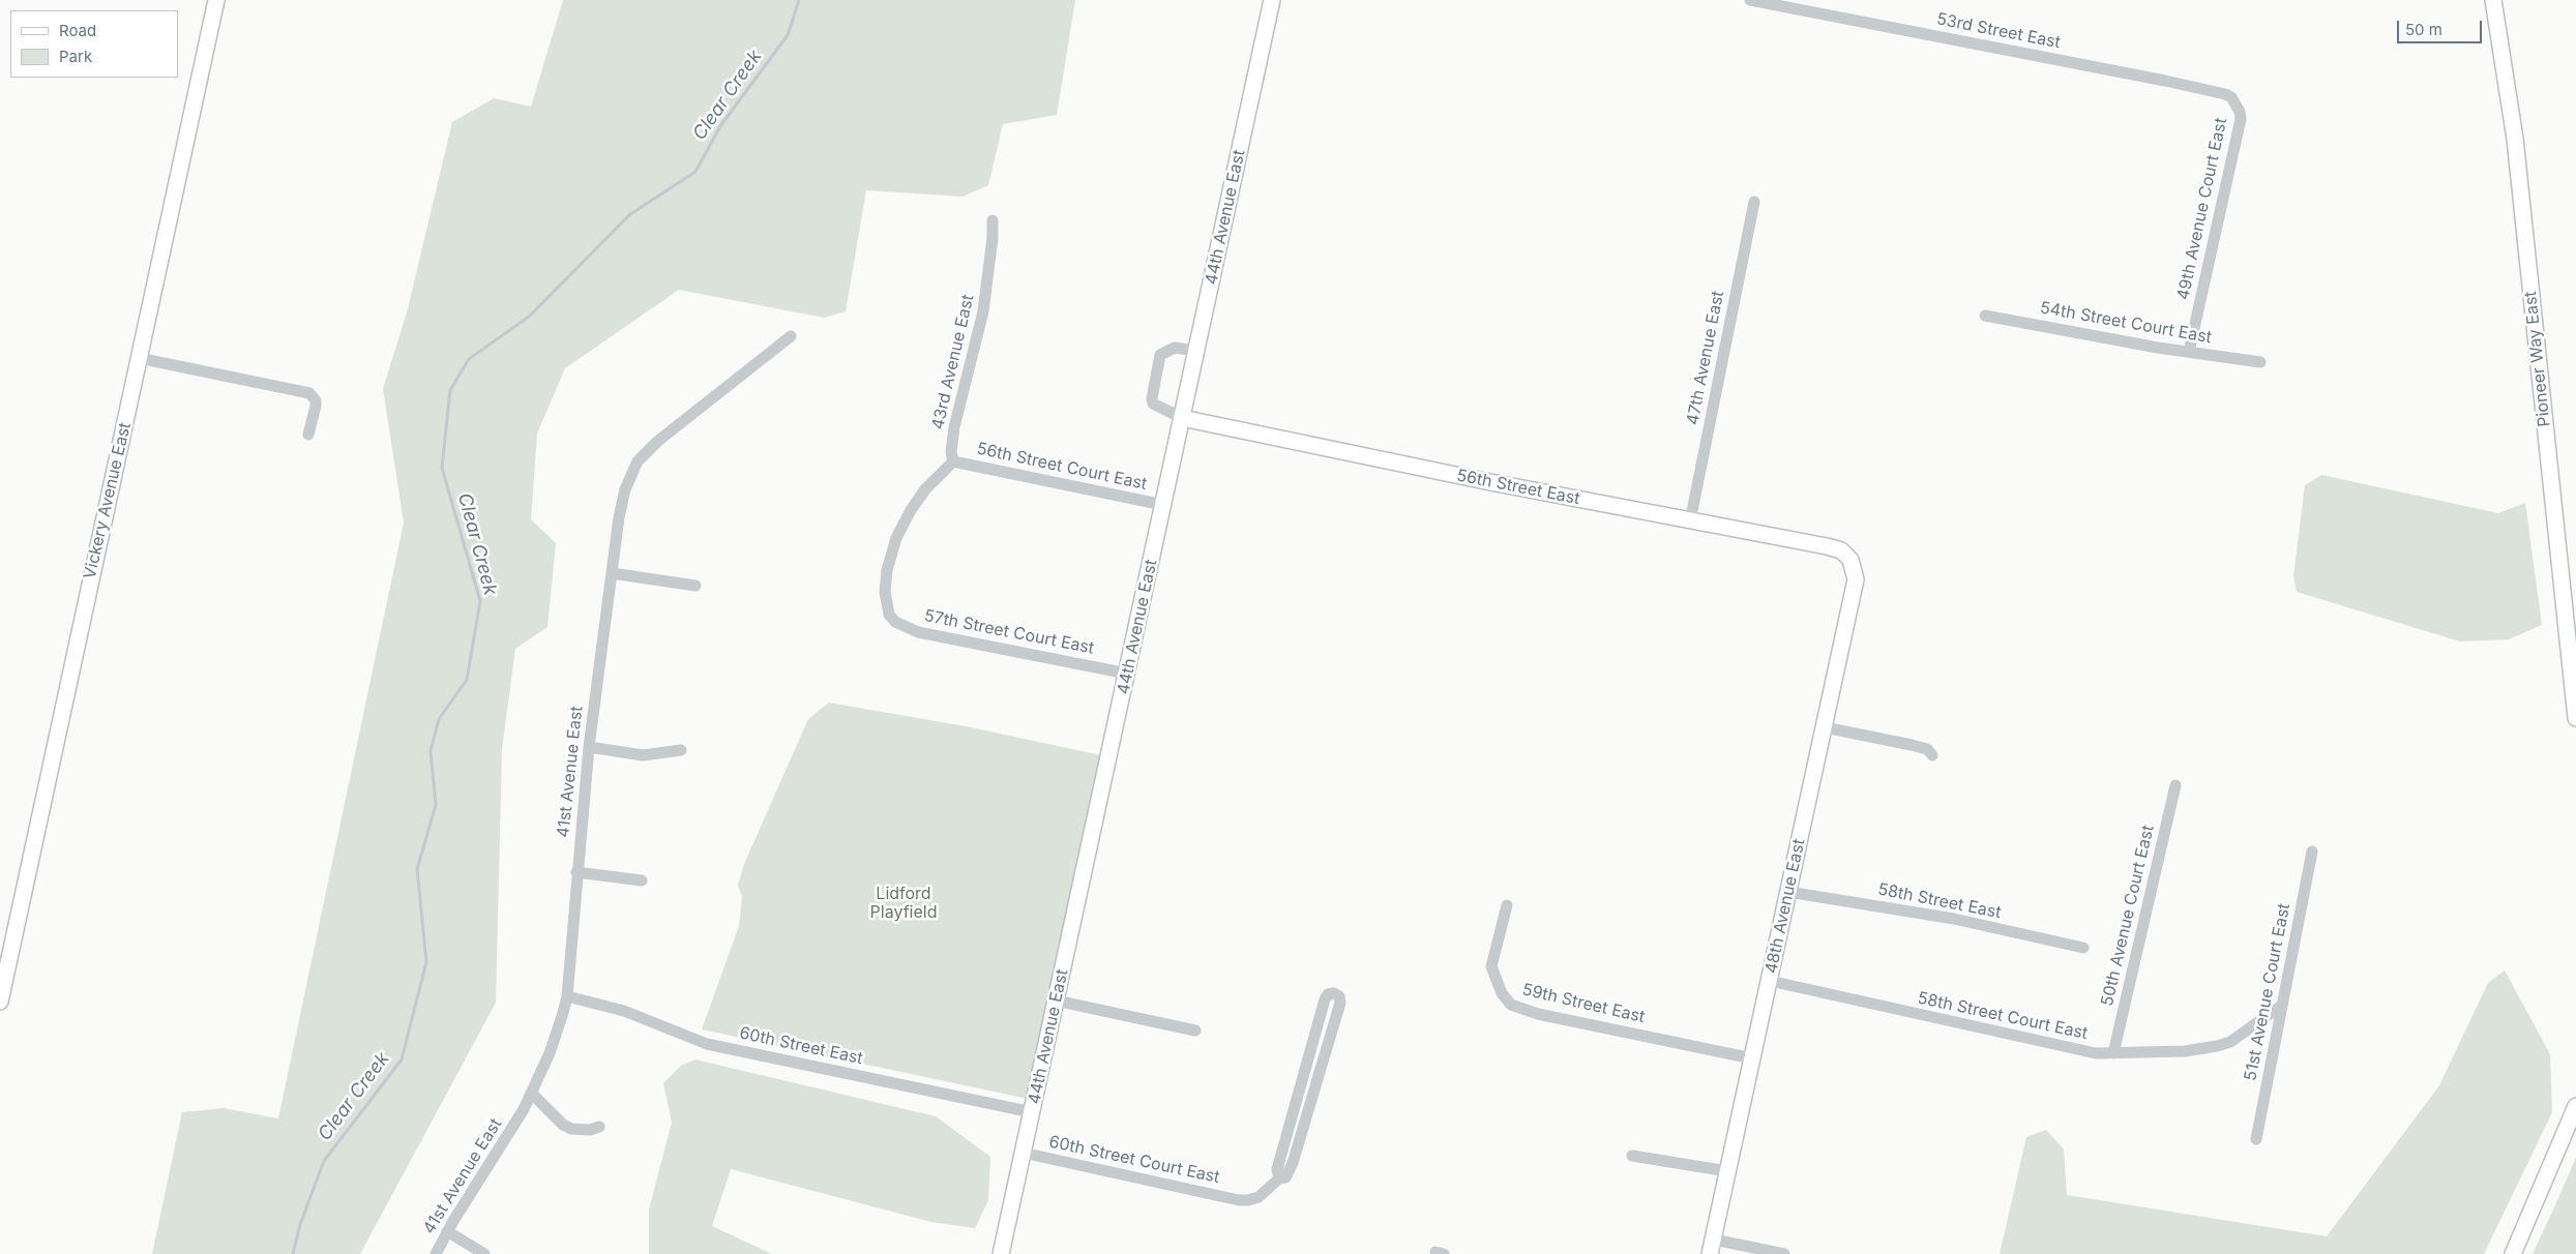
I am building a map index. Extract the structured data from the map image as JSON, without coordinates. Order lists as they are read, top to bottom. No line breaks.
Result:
{"streets":{"street":["53rd Street East","49th Avenue Court East","44th Avenue East","54th Street Court East","47th Avenue East","Pioneer Way East","43rd Avenue East","56th Street Court East","56th Street East","Vickery Avenue East","57th Street Court East","41st Avenue East","58th Street East","48th Avenue East","50th Avenue Court East","51st Avenue Court East","59th Street East","58th Street Court East","60th Street East","60th Street Court East"]},"crossings":[["53rd Street East","49th Avenue Court East"],["49th Avenue Court East","54th Street Court East"],["44th Avenue East","56th Street Court East"],["44th Avenue East","56th Street East"],["44th Avenue East","57th Street Court East"],["44th Avenue East","60th Street East"],["44th Avenue East","60th Street Court East"],["47th Avenue East","56th Street East"],["43rd Avenue East","56th Street Court East"],["43rd Avenue East","57th Street Court East"],["56th Street Court East","57th Street Court East"],["56th Street East","48th Avenue East"],["41st Avenue East","60th Street East"],["58th Street East","48th Avenue East"],["48th Avenue East","59th Street East"],["48th Avenue East","58th Street Court East"],["50th Avenue Court East","58th Street Court East"],["51st Avenue Court East","58th Street Court East"]],"water":["Clear Creek"],"parks":["Lidford Playfield"],"legend":["Road","Park"],"scale_bar":"50 m"}
